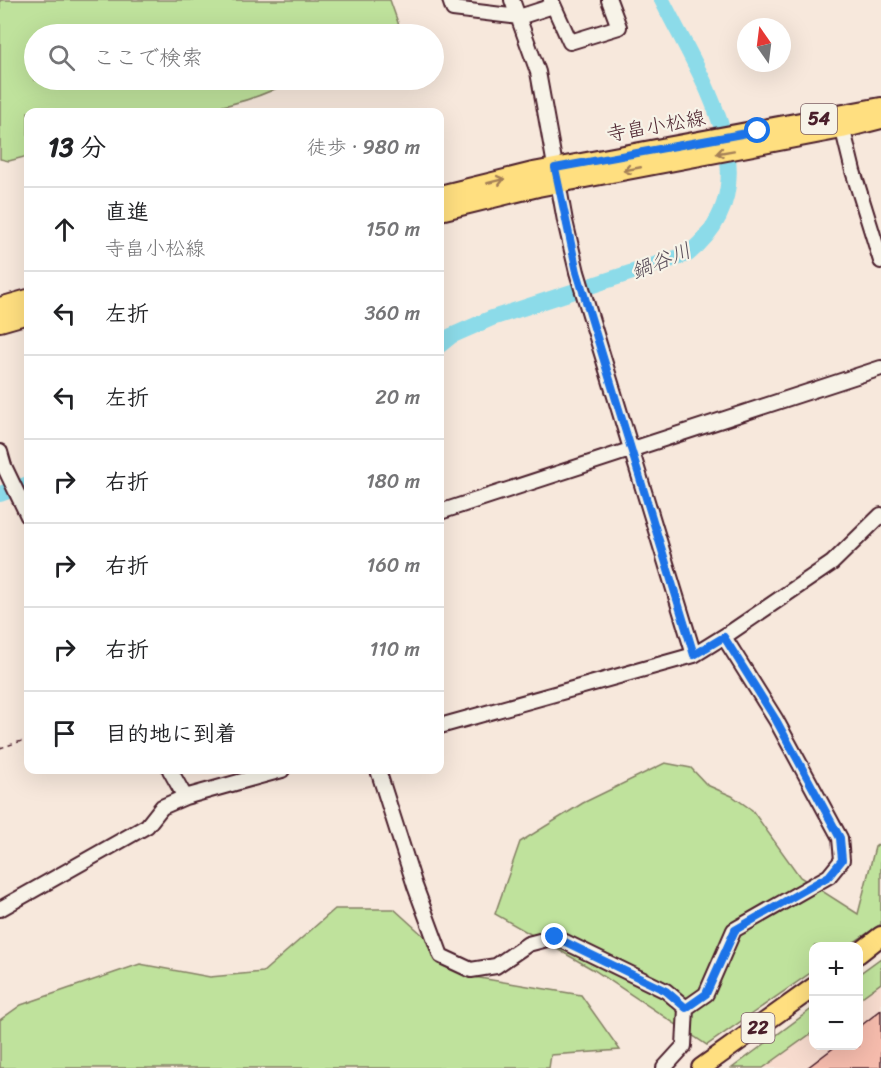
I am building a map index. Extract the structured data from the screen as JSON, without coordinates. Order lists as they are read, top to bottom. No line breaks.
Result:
{"streets":{"main road":["54","寺畠小松線","22"]},"water":["鍋谷川"],"north":"top","page":{"search":"ここで検索","heading":["13 分","徒歩 · 980 m"],"list":[["直進","寺畠小松線","150 m"],["左折","360 m"],["左折","20 m"],["右折","180 m"],["右折","160 m"],["右折","110 m"],"目的地に到着"],"map_buttons":["+","−"]}}
